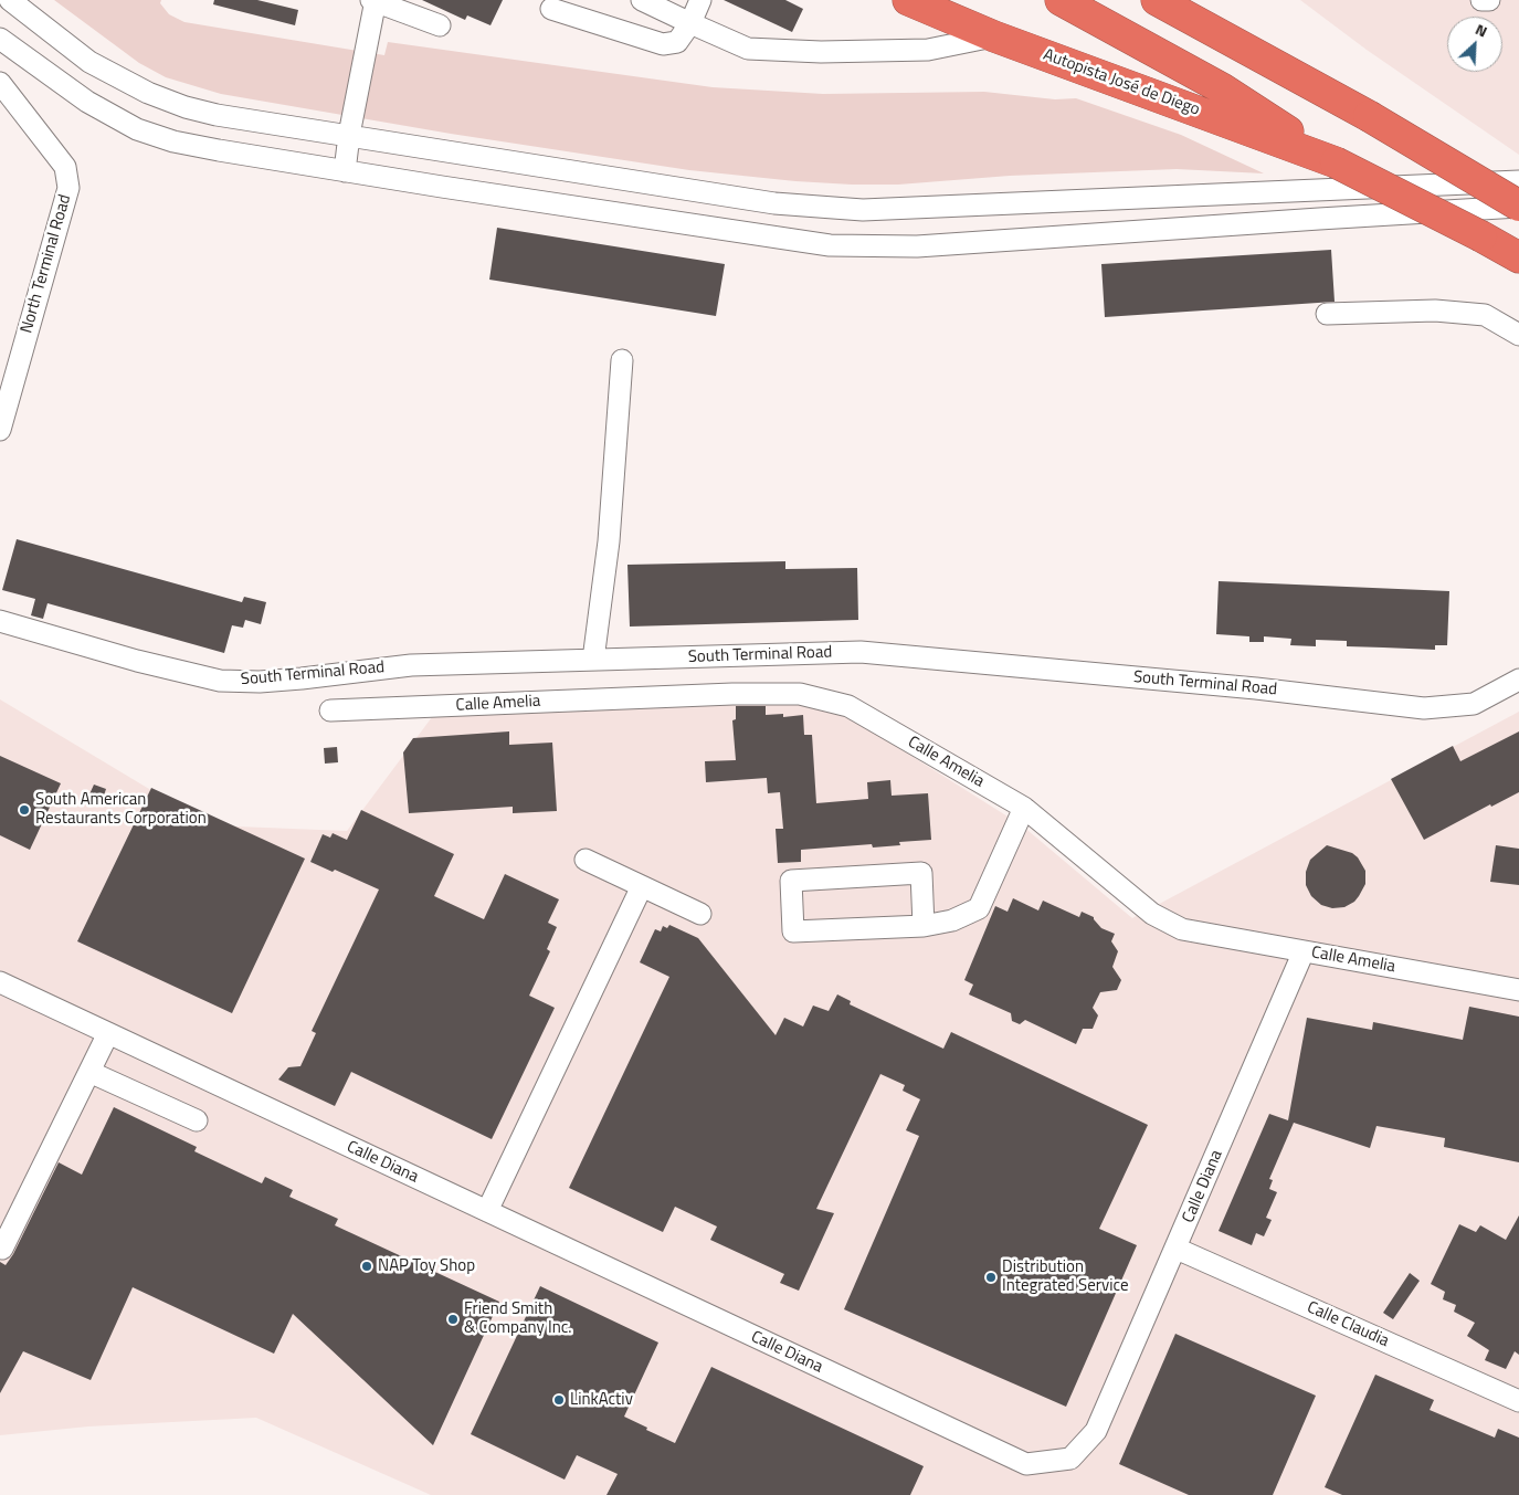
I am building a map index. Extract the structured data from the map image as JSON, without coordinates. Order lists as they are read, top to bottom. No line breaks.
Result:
{"streets":{"highway":["Autopista José de Diego"],"street":["North Terminal Road","South Terminal Road","Calle Amelia","Calle Diana","Calle Claudia"]},"crossings":[["Calle Amelia","Calle Diana"],["Calle Diana","Calle Claudia"]],"places":["South American Restaurants Corporation","NAP Toy Shop","Distribution Integrated Service","Friend Smith & Company Inc.","LinkActiv"],"north":"top right"}
